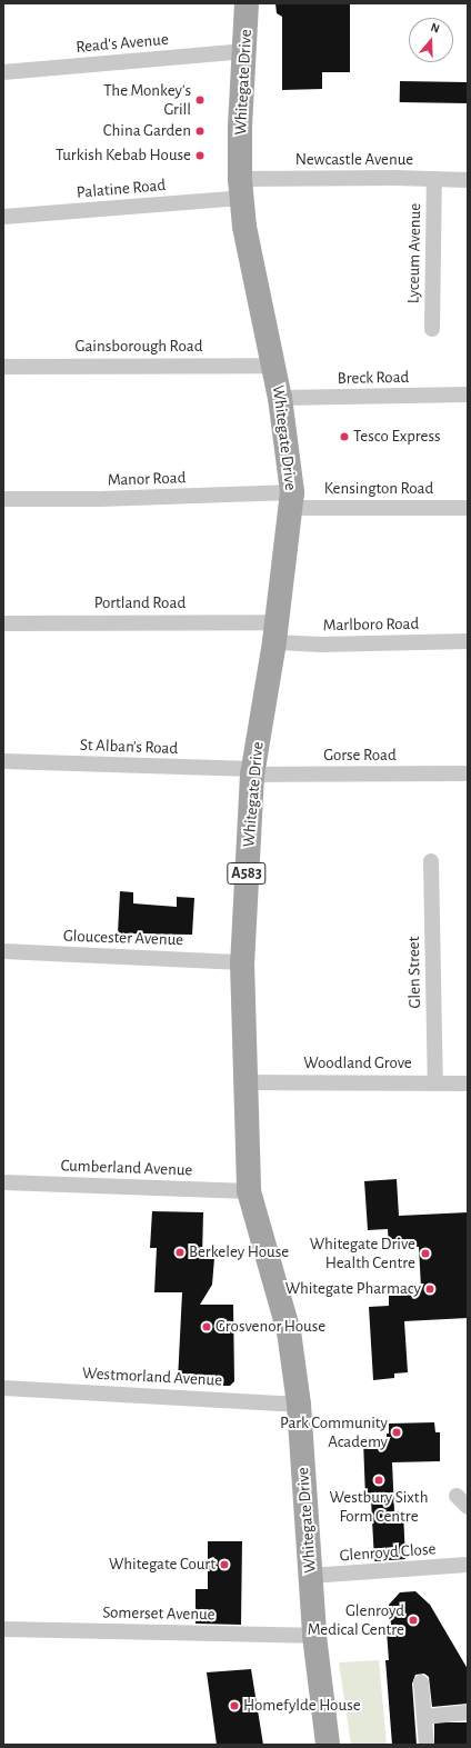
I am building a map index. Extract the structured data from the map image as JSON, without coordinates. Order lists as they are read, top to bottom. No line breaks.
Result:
{"streets":{"main road":["Whitegate Drive","A583"],"street":["Read's Avenue","Newcastle Avenue","Palatine Road","Lyceum Avenue","Gainsborough Road","Breck Road","Manor Road","Kensington Road","Portland Road","Marlboro Road","St Alban's Road","Gorse Road","Gloucester Avenue","Glen Street","Woodland Grove","Cumberland Avenue","Westmorland Avenue","Glenroyd Close","Somerset Avenue"]},"crossings":[["Read's Avenue","Whitegate Drive"],["Whitegate Drive","Newcastle Avenue"],["Whitegate Drive","Palatine Road"],["Whitegate Drive","Gainsborough Road"],["Whitegate Drive","Breck Road"],["Whitegate Drive","Manor Road"],["Whitegate Drive","Kensington Road"],["Whitegate Drive","Portland Road"],["Whitegate Drive","Marlboro Road"],["Whitegate Drive","St Alban's Road"],["Whitegate Drive","Gorse Road"],["Whitegate Drive","Gloucester Avenue"],["Whitegate Drive","Woodland Grove"],["Whitegate Drive","Cumberland Avenue"],["Whitegate Drive","Westmorland Avenue"],["Whitegate Drive","Glenroyd Close"],["Whitegate Drive","Somerset Avenue"],["Newcastle Avenue","Palatine Road"],["Newcastle Avenue","Lyceum Avenue"],["Manor Road","Kensington Road"],["Portland Road","Marlboro Road"],["St Alban's Road","Gorse Road"],["Glen Street","Woodland Grove"]],"places":["The Monkey's Grill","China Garden","Turkish Kebab House","Tesco Express","Berkeley House","Whitegate Drive Health Centre","Whitegate Pharmacy","Grosvenor House","Park Community Academy","Westbury Sixth Form Centre","Whitegate Court","Glenroyd Medical Centre","Homefylde House"],"north":"top"}
